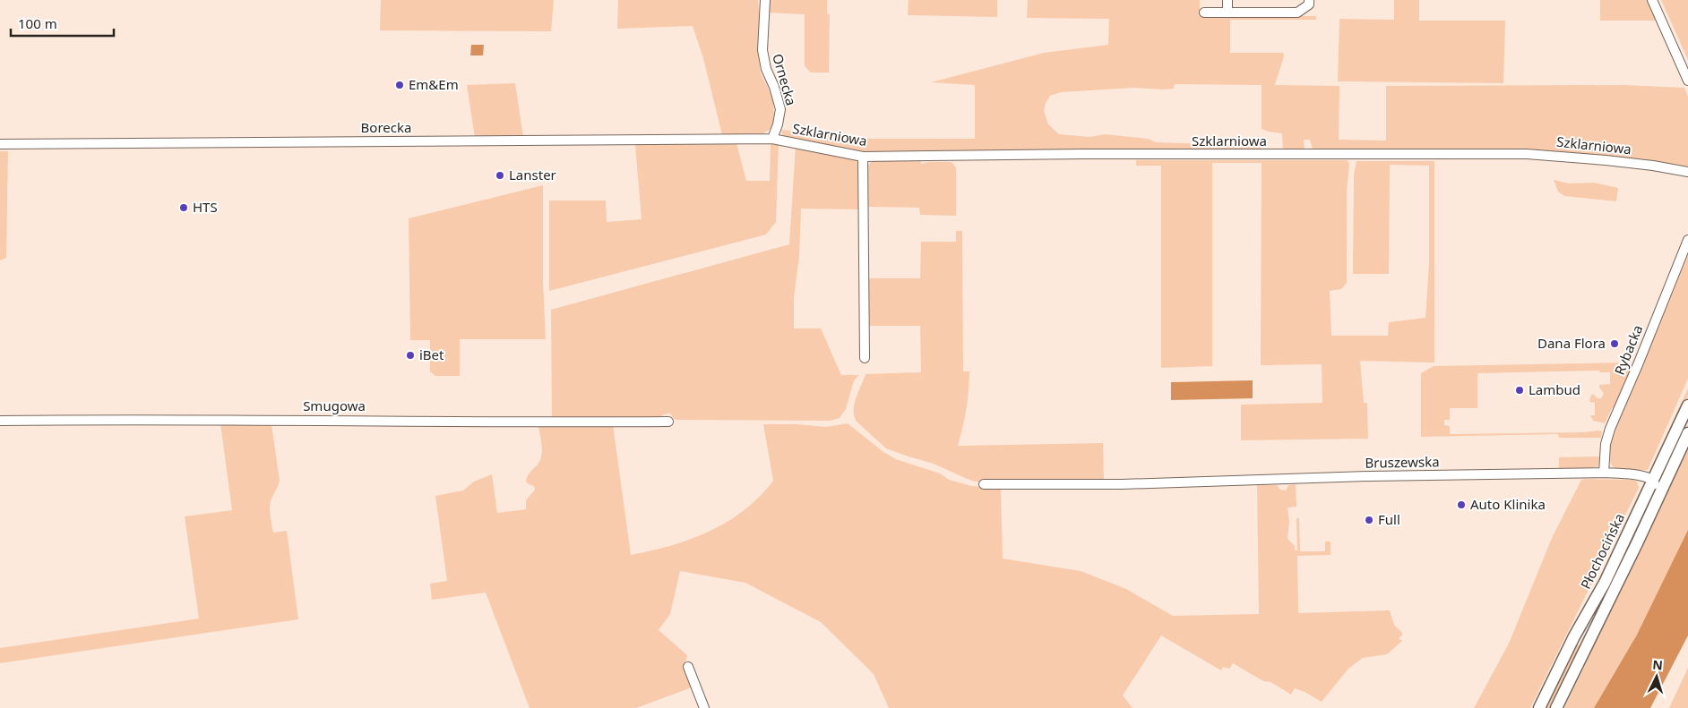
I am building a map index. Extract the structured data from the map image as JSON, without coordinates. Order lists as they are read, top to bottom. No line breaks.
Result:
{"streets":{"main road":["Płochocińska"],"street":["Ornecka","Borecka","Szklarniowa","Rybacka","Smugowa","Bruszewska"]},"crossings":[["Ornecka","Borecka"],["Ornecka","Szklarniowa"],["Borecka","Szklarniowa"],["Rybacka","Bruszewska"],["Bruszewska","Płochocińska"]],"places":["Em&Em","Lanster","HTS","Dana Flora","iBet","Lambud","Auto Klinika","Full"],"scale_bar":"100 m","north":"top"}
